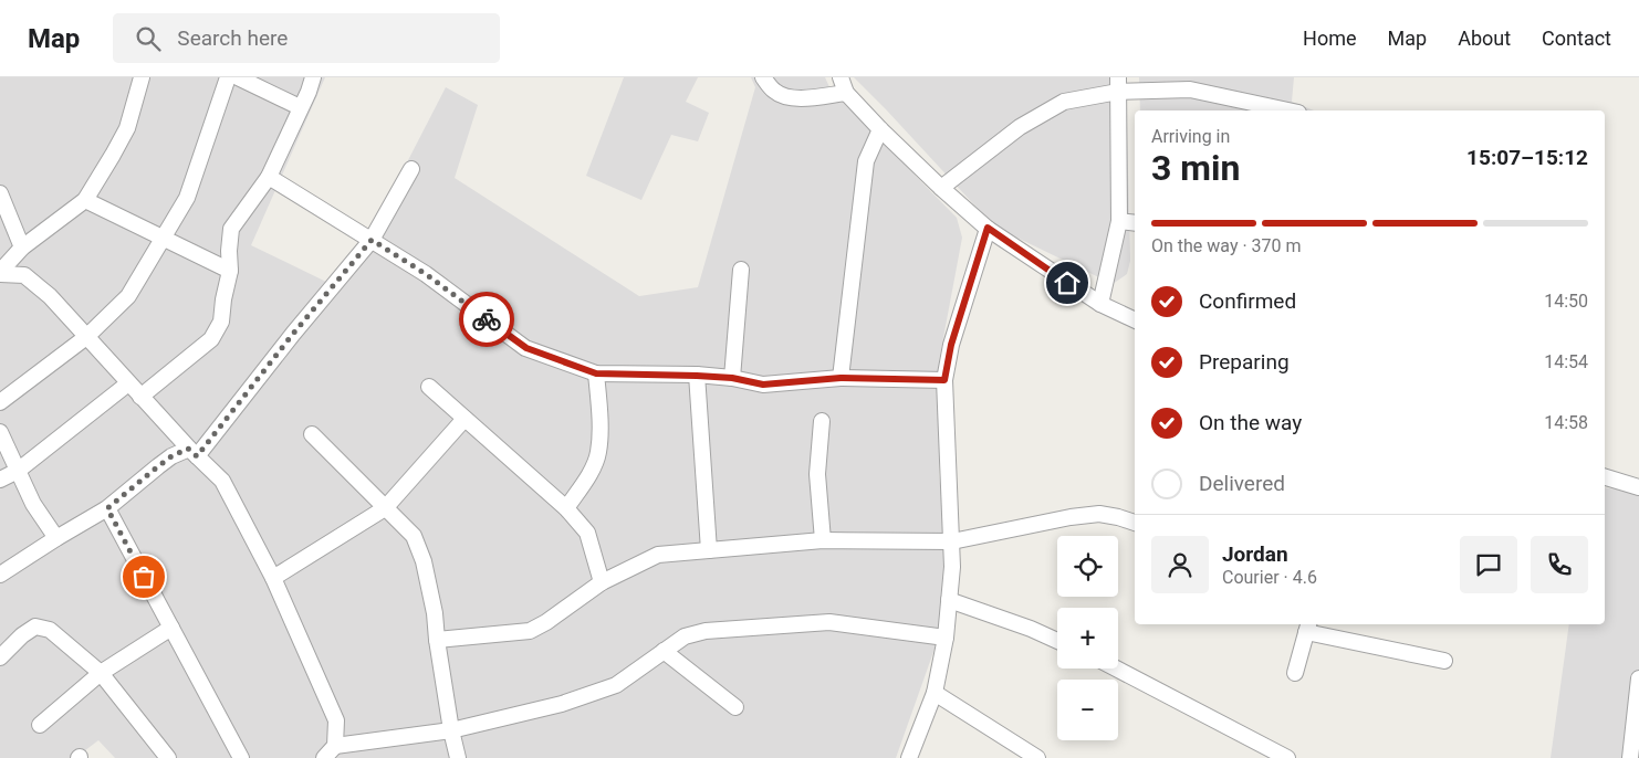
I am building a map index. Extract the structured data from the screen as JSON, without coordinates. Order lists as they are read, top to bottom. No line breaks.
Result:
{"page":{"header":"Map","search":"Search here","nav":["Home","Map","About","Contact"],"heading":["3 min","Arriving in","15:07–15:12"],"panel":["Jordan","Courier · 4.6"],"bar":"On the way · 370 m","list":[["Confirmed","14:50"],["Preparing","14:54"],["On the way","14:58"],"Delivered"],"map_buttons":["+","−"]}}
